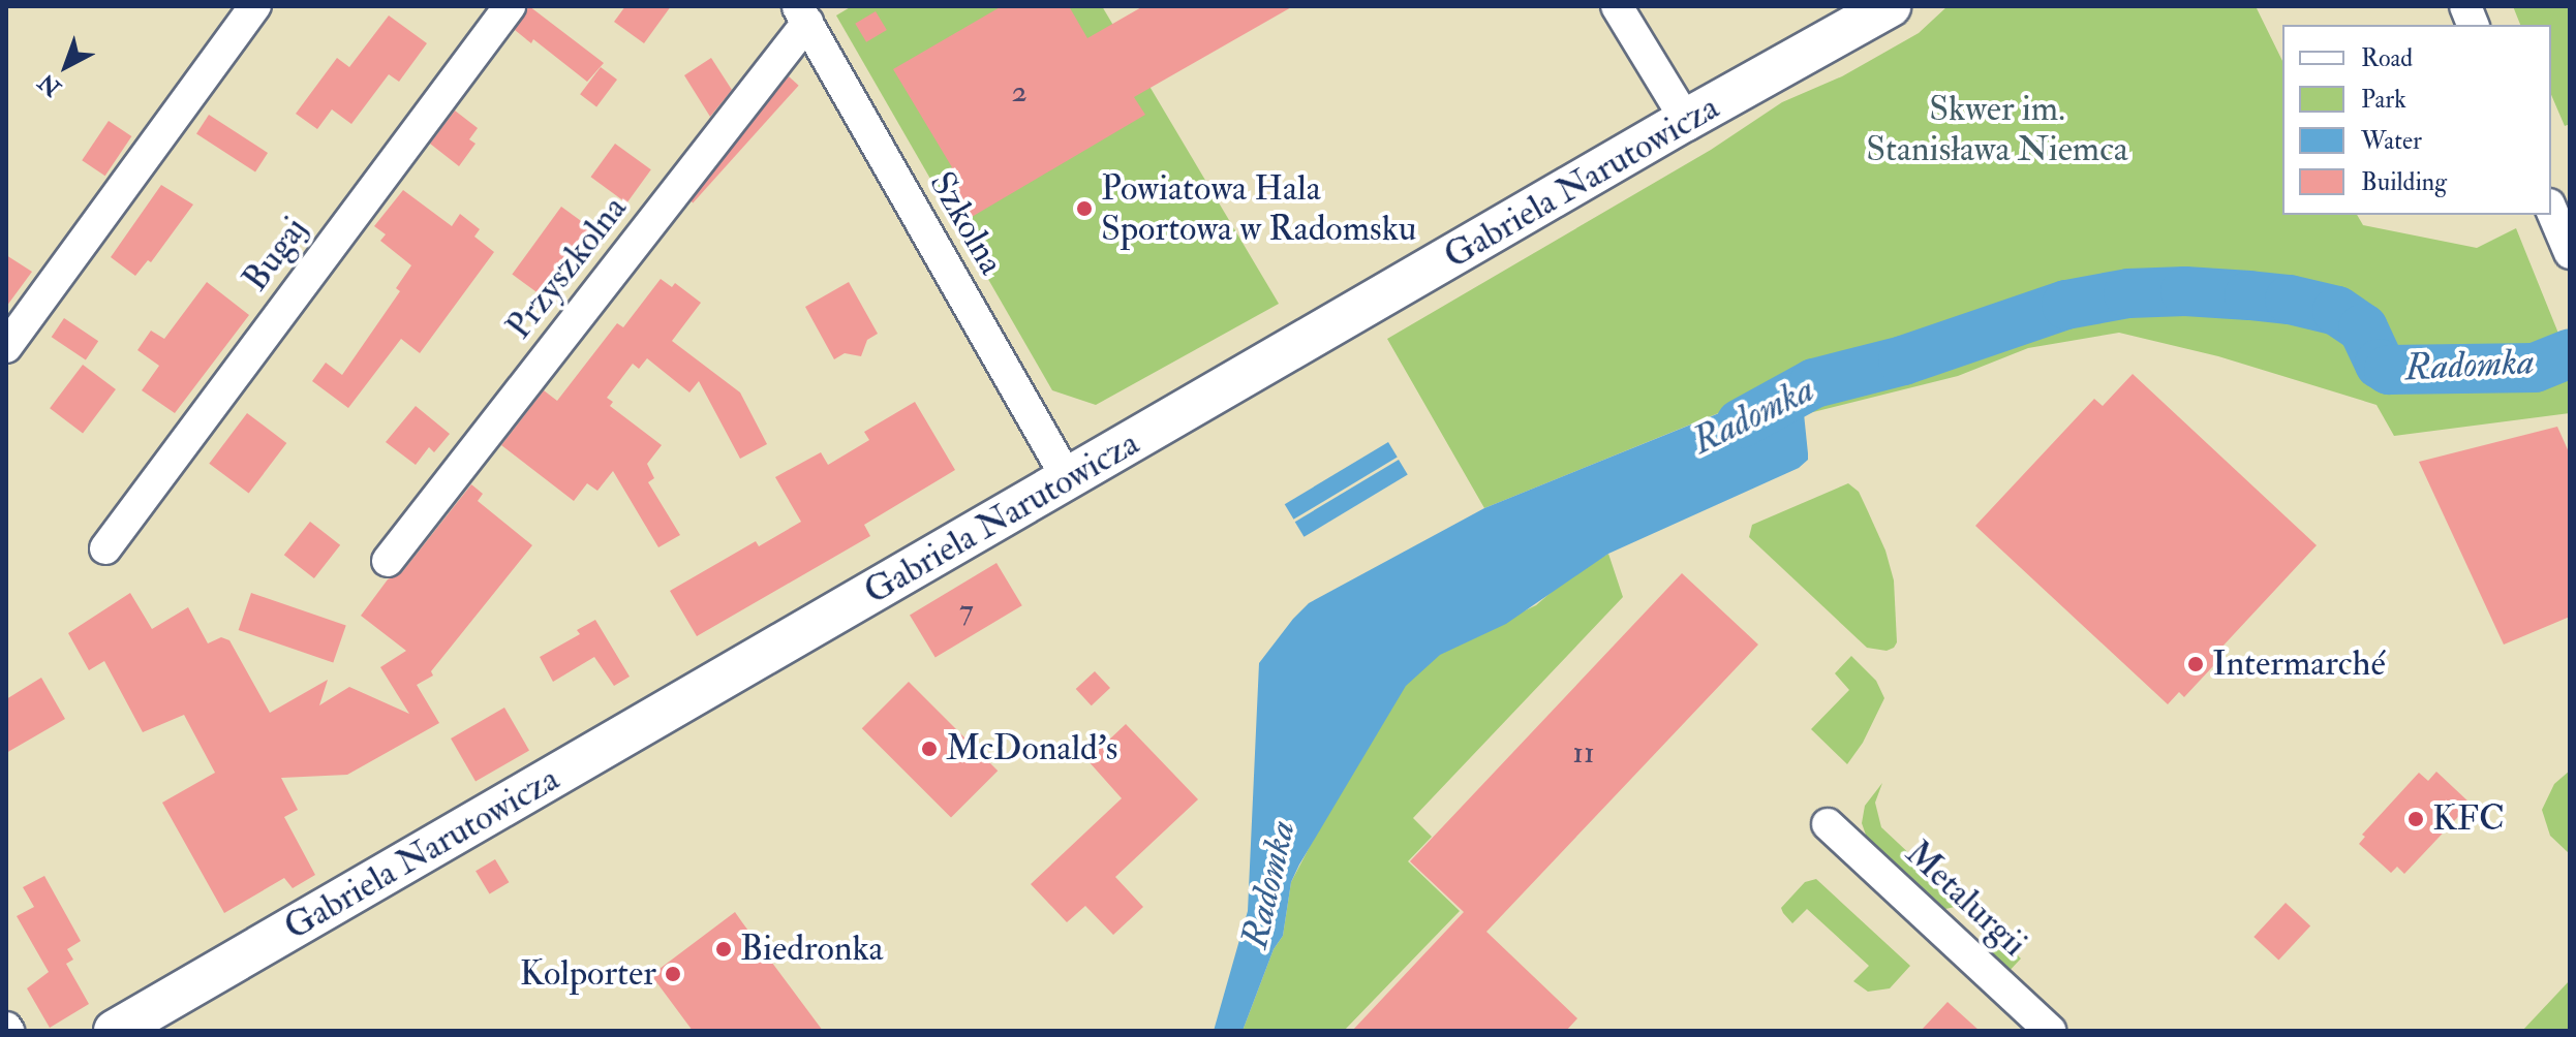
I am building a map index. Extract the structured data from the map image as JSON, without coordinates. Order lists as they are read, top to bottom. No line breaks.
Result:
{"streets":{"main road":["Gabriela Narutowicza"],"street":["Szkolna","Bugaj","Przyszkolna","Metalurgii"]},"crossings":[["Gabriela Narutowicza","Szkolna"],["Szkolna","Przyszkolna"]],"water":["Radomka"],"parks":["Skwer im. Stanisława Niemca"],"places":["Powiatowa Hala Sportowa w Radomsku","Intermarché","McDonald's","KFC","Biedronka","Kolporter"],"house_numbers":["2","7","11"],"legend":["Road","Park","Water","Building"],"north":"bottom left"}
